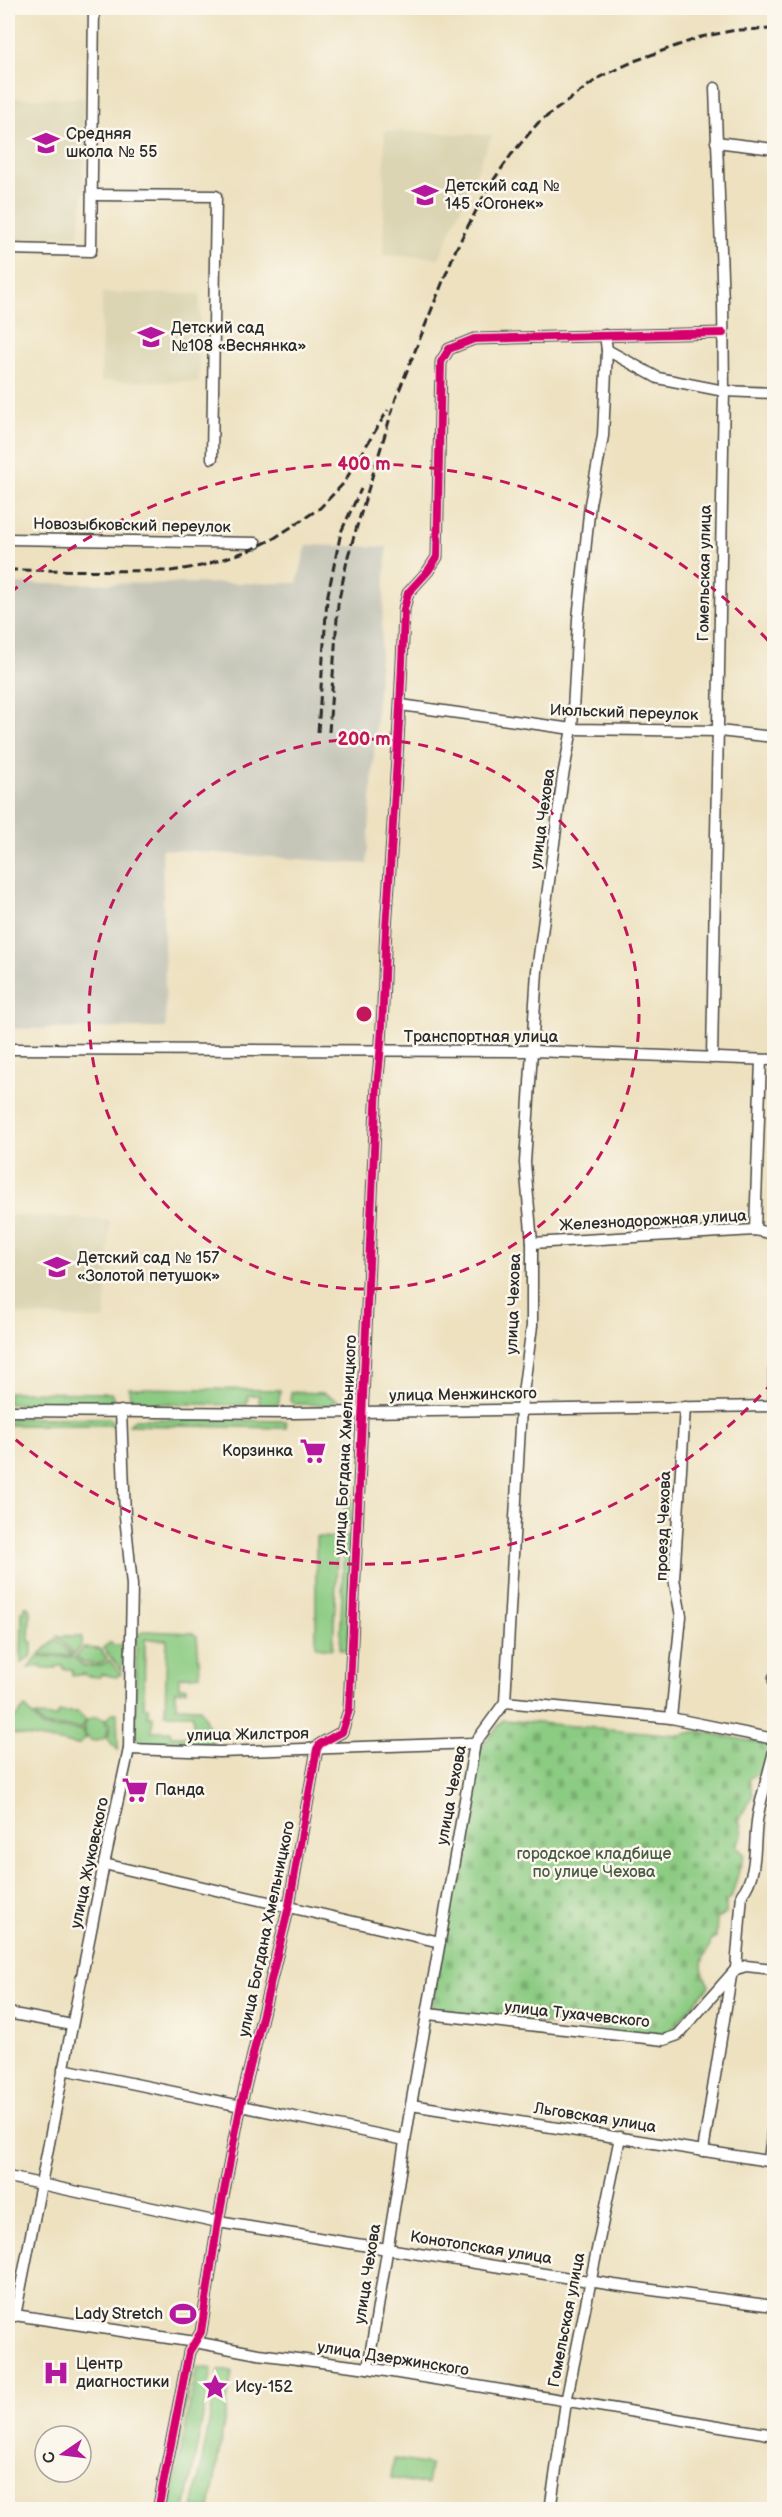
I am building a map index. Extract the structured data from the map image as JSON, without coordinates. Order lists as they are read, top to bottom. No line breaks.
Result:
{"streets":{"street":["Новозыбковский переулок","Гомельская улица","Июльский переулок","улица Чехова","Транспортная улица","Железнодорожная улица","улица Менжинского","улица Богдана Хмельницкого","проезд Чехова","улица Жилстроя","улица Жуковского","улица Тухачевского","Льговская улица","Конотопская улица","улица Дзержинского"]},"crossings":[["Гомельская улица","Июльский переулок"],["Гомельская улица","Транспортная улица"],["Гомельская улица","Льговская улица"],["Гомельская улица","Конотопская улица"],["Гомельская улица","улица Дзержинского"],["Июльский переулок","улица Чехова"],["Июльский переулок","улица Богдана Хмельницкого"],["улица Чехова","Транспортная улица"],["улица Чехова","Железнодорожная улица"],["улица Чехова","улица Менжинского"],["улица Чехова","улица Богдана Хмельницкого"],["улица Чехова","улица Жилстроя"],["улица Чехова","улица Тухачевского"],["улица Чехова","Льговская улица"],["улица Чехова","Конотопская улица"],["улица Чехова","улица Дзержинского"],["Транспортная улица","улица Богдана Хмельницкого"],["улица Менжинского","улица Богдана Хмельницкого"],["улица Менжинского","проезд Чехова"],["улица Менжинского","улица Жуковского"],["улица Богдана Хмельницкого","улица Жилстроя"],["улица Богдана Хмельницкого","Конотопская улица"],["улица Богдана Хмельницкого","улица Дзержинского"],["улица Жилстроя","улица Жуковского"],["улица Жуковского","Конотопская улица"],["улица Жуковского","улица Дзержинского"]],"parks":["городское кладбище по улице Чехова"],"places":{"school or university":["Средняя школа № 55","Детский сад № 145 «Огонек»","Детский сад №108 «Веснянка»","Детский сад № 157 «Золотой петушок»"],"supermarket":["Корзинка","Панда"],"sports":["Lady Stretch"],"hospital":["Центр диагностики"],"place":["Ису-152"]},"north":"left","rings":["400 m","200 m"]}
